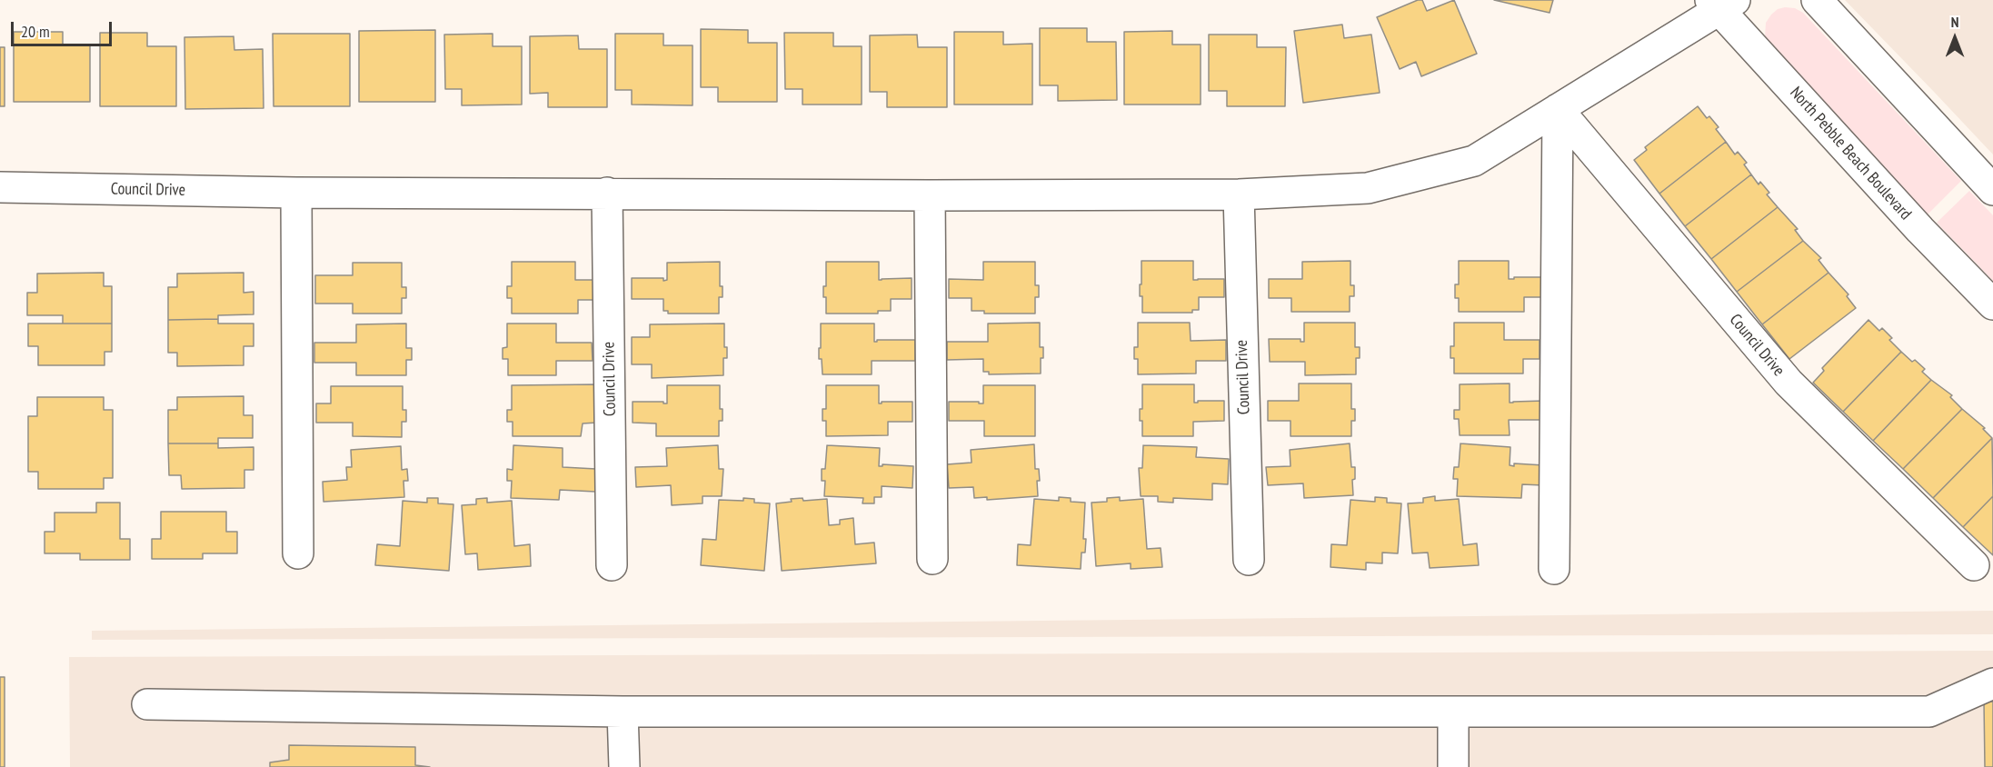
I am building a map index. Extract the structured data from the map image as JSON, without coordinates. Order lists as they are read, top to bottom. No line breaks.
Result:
{"streets":{"street":["North Pebble Beach Boulevard","Council Drive"]},"crossings":[["North Pebble Beach Boulevard","Council Drive"]],"scale_bar":"20 m","north":"top"}
